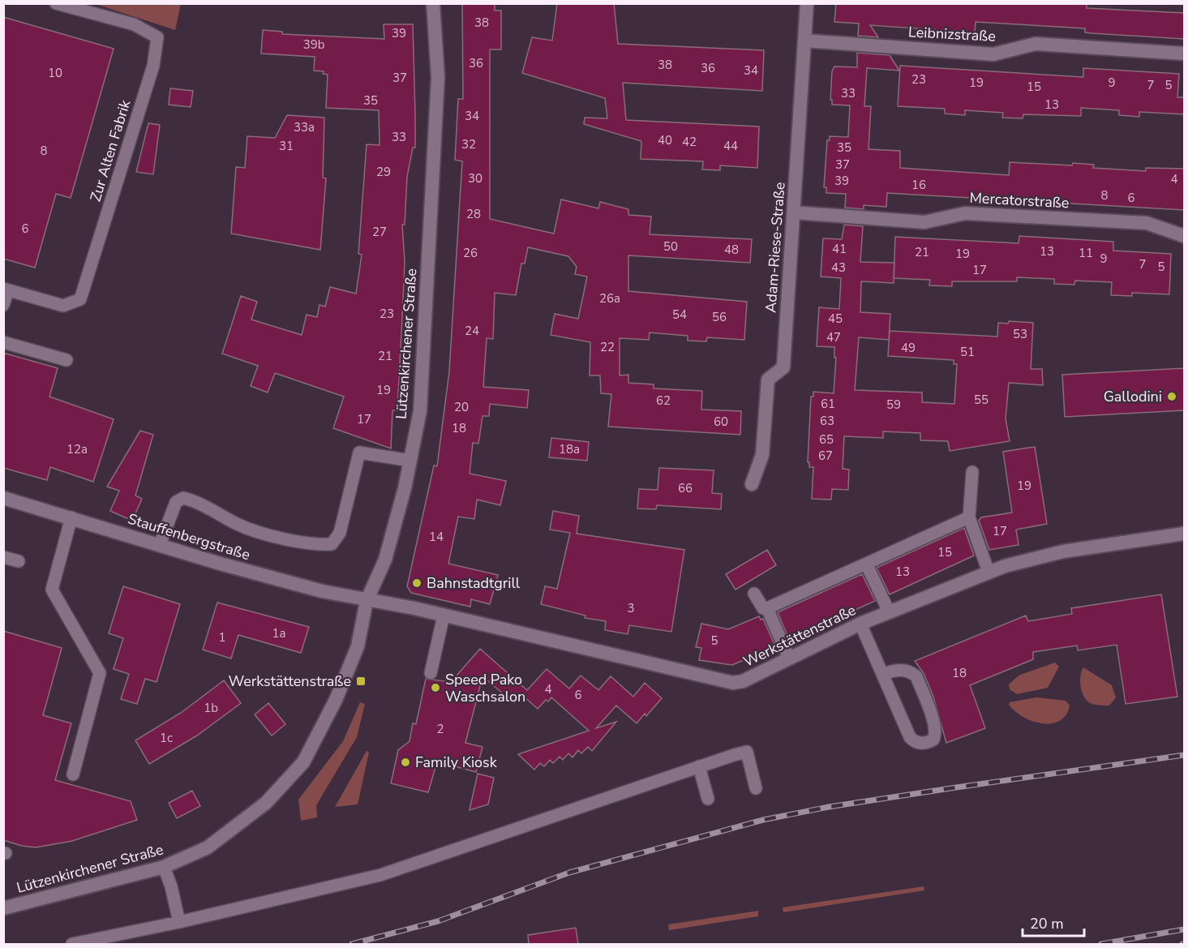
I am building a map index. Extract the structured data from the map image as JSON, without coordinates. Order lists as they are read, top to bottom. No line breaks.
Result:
{"streets":{"street":["Leibnizstraße","Mercatorstraße","Adam-Riese-Straße","Lützenkirchener Straße","Stauffenbergstraße","Werkstättenstraße"],"lane":["Zur Alten Fabrik"]},"crossings":[["Leibnizstraße","Adam-Riese-Straße"],["Mercatorstraße","Adam-Riese-Straße"],["Lützenkirchener Straße","Stauffenbergstraße"],["Lützenkirchener Straße","Werkstättenstraße"],["Stauffenbergstraße","Werkstättenstraße"]],"places":{"other":["Gallodini","Bahnstadtgrill","Speed Pako Waschsalon","Family Kiosk"],"transit":["Werkstättenstraße"]},"house_numbers":["38","39","39b","36","38","36","34","10","37","23","19","9","7","5","15","33","35","13","34","33a","33","40","42","32","31","44","35","8","37","29","30","4","39","16","8","6","28","6","27","50","41","48","13","21","26","11","19","9","7","5","43","17","26a","23","54","56","45","24","53","47","22","49","51","21","19","55","62","61","59","20","17","63","60","18","65","12a","18a","67","19","66","17","14","15","13","3","1a","1","5","18","4","6","1b","2","1c"],"scale_bar":"20 m"}
